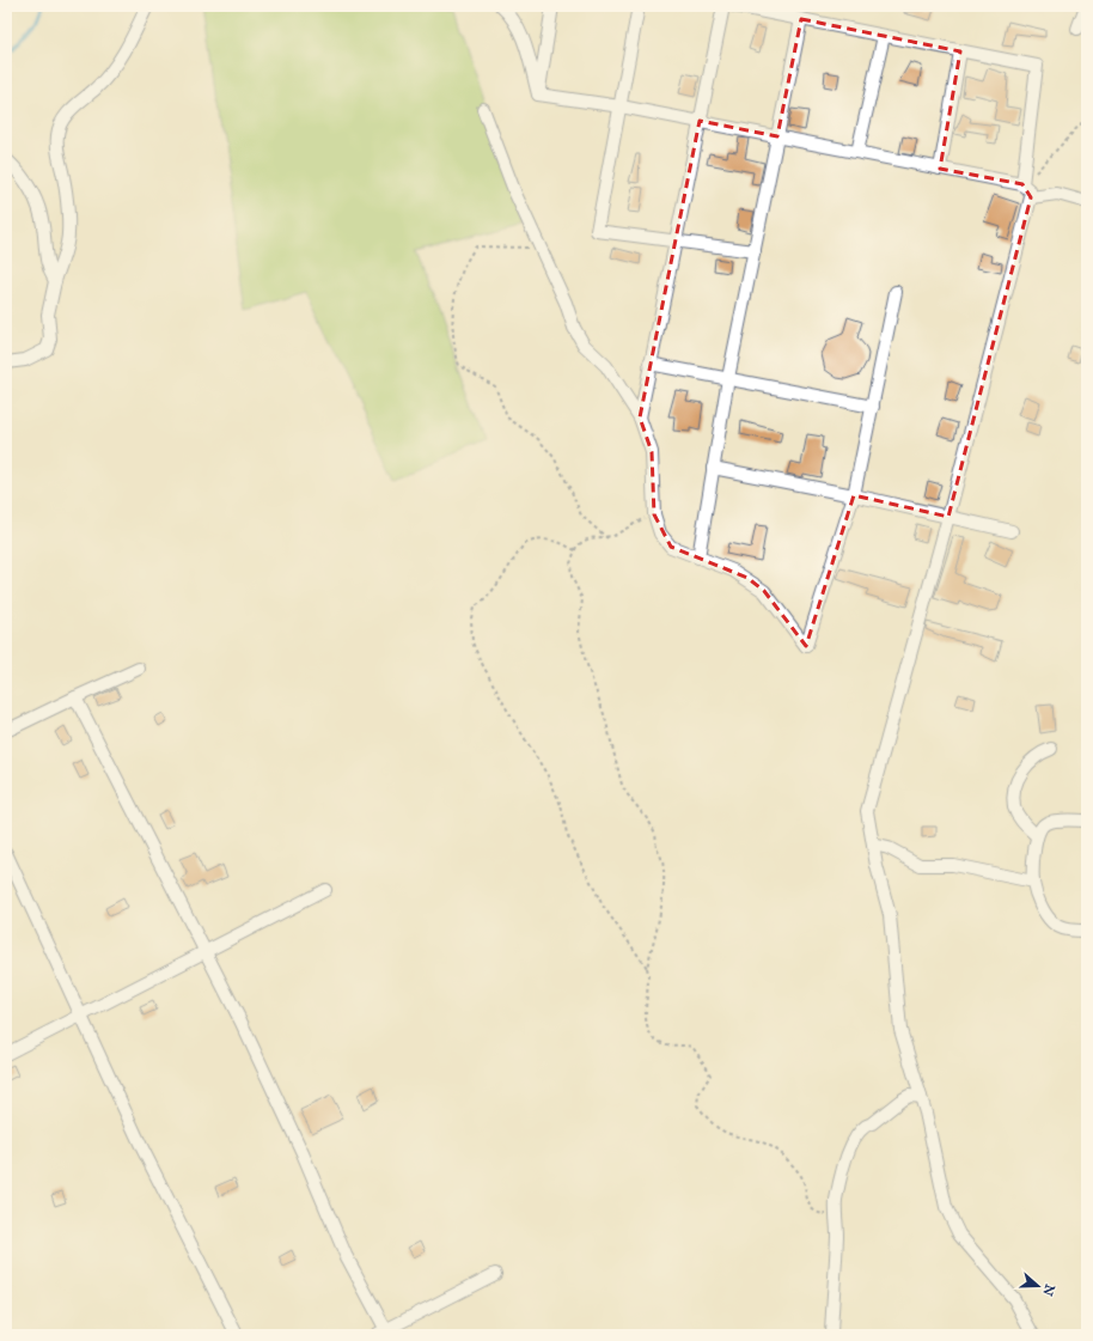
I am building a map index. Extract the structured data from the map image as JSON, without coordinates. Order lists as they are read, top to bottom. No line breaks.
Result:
{"north":"right"}
